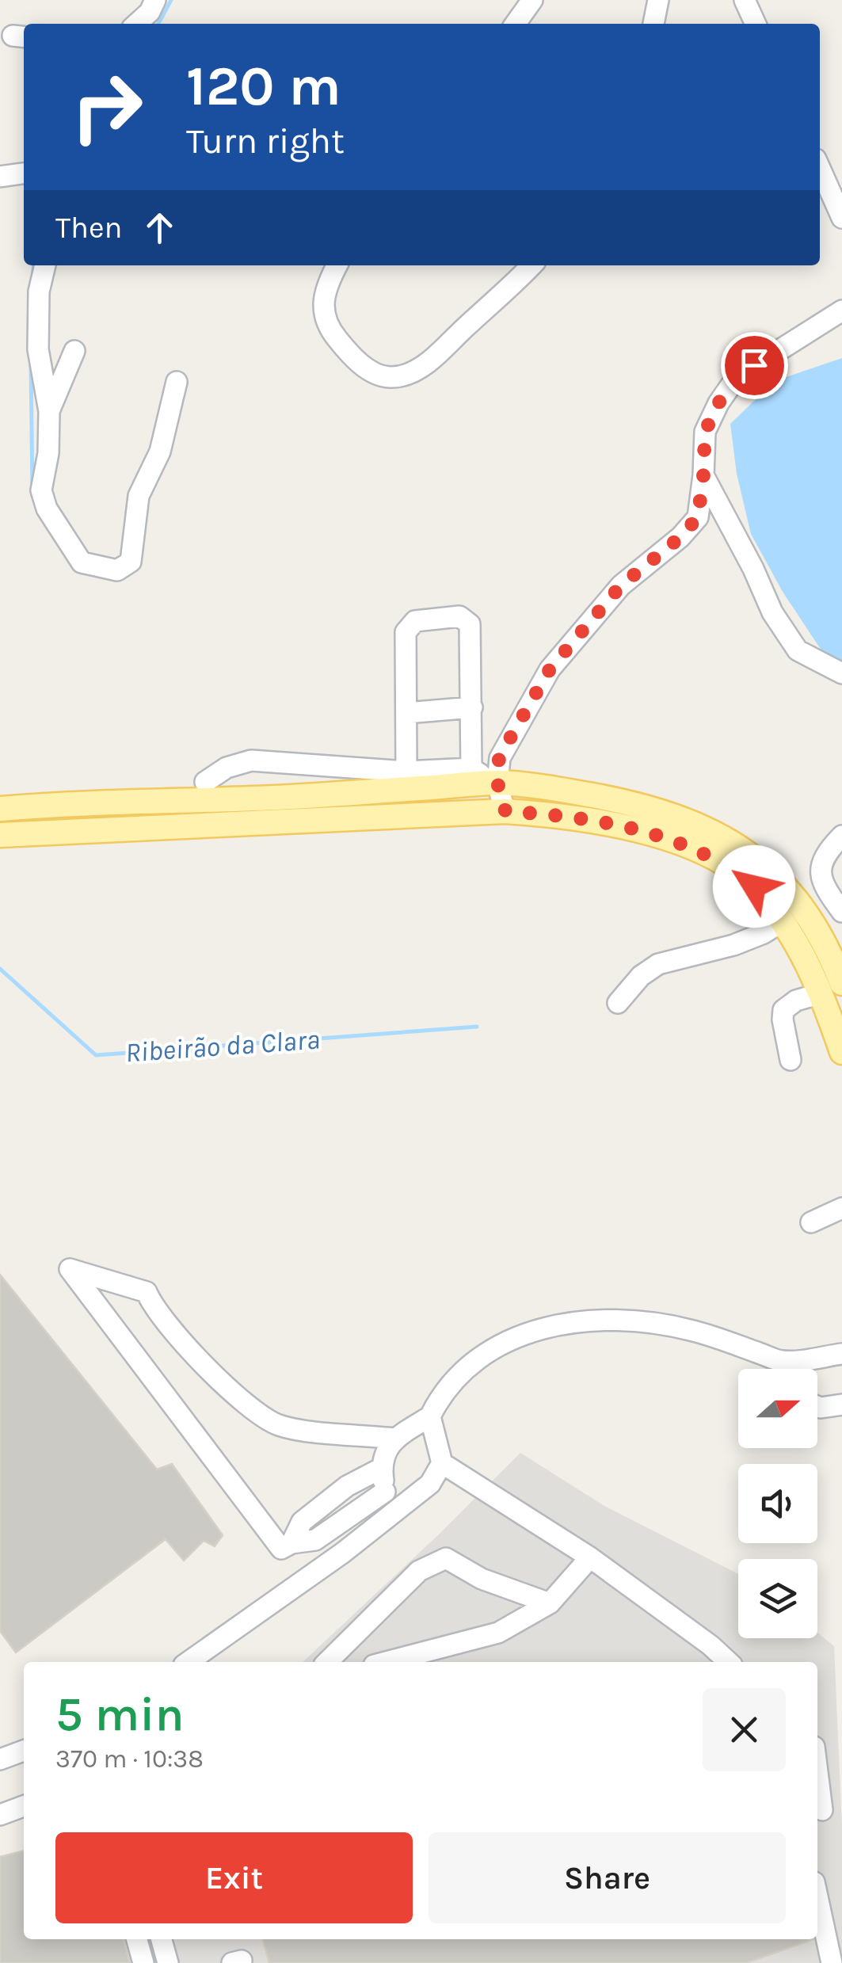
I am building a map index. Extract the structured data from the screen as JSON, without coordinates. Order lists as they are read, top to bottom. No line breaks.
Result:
{"water":["Ribeirão da Clara"],"north":"right","page":{"turn":["120 m","Turn right"],"then":"Then","heading":["5 min","370 m · 10:38"],"buttons":["Exit","Share"]}}
